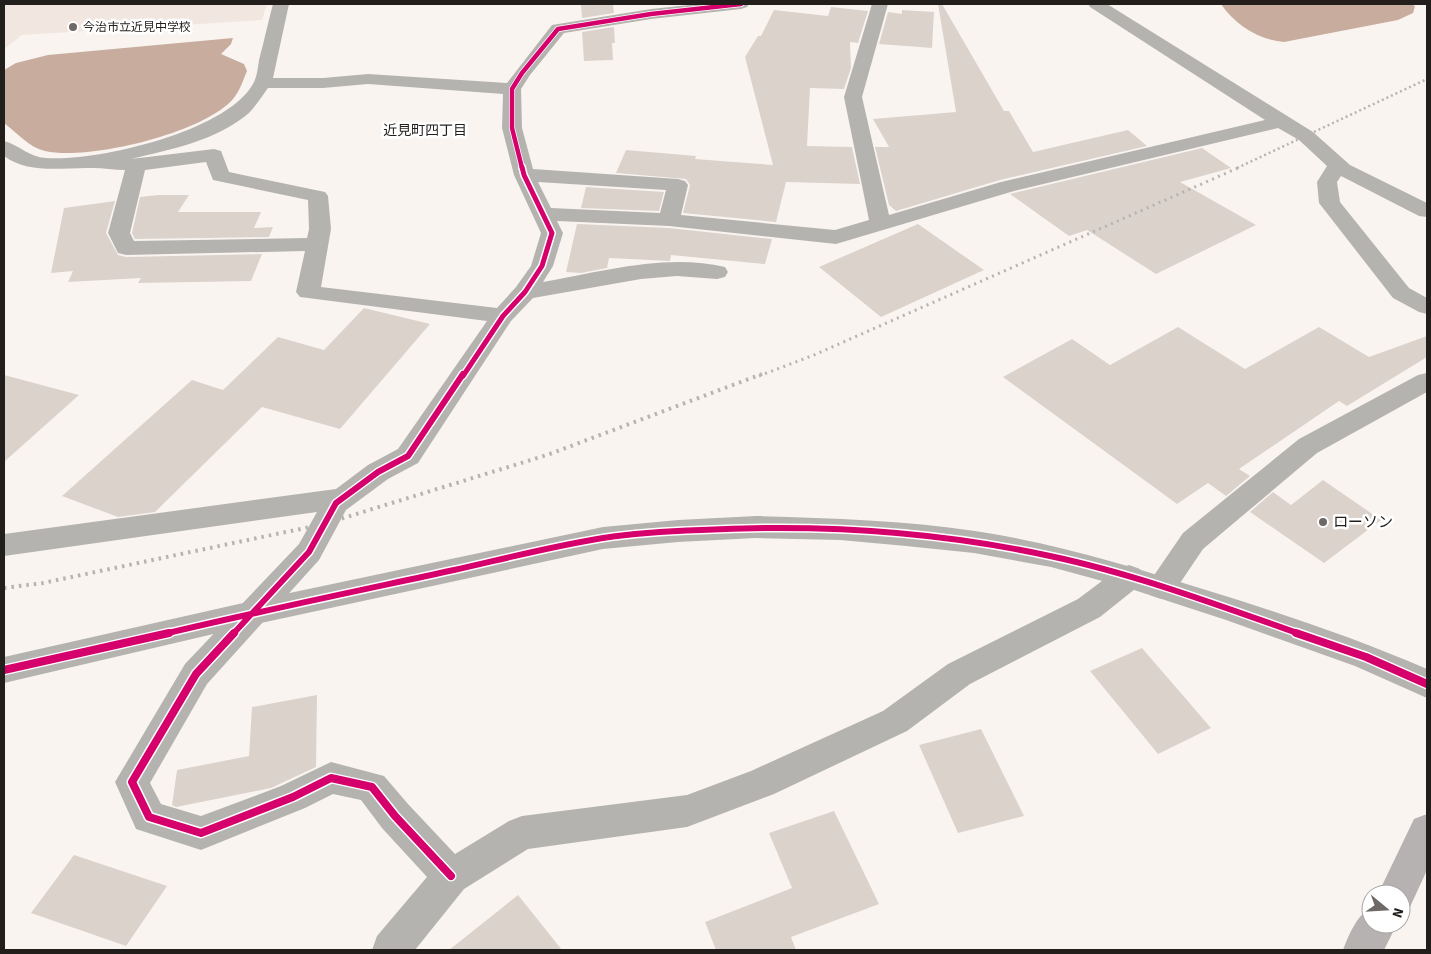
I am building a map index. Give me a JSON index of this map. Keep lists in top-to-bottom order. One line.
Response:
{"districts":["近見町四丁目"],"places":["今治市立近見中学校","ローソン"],"north":"right"}
